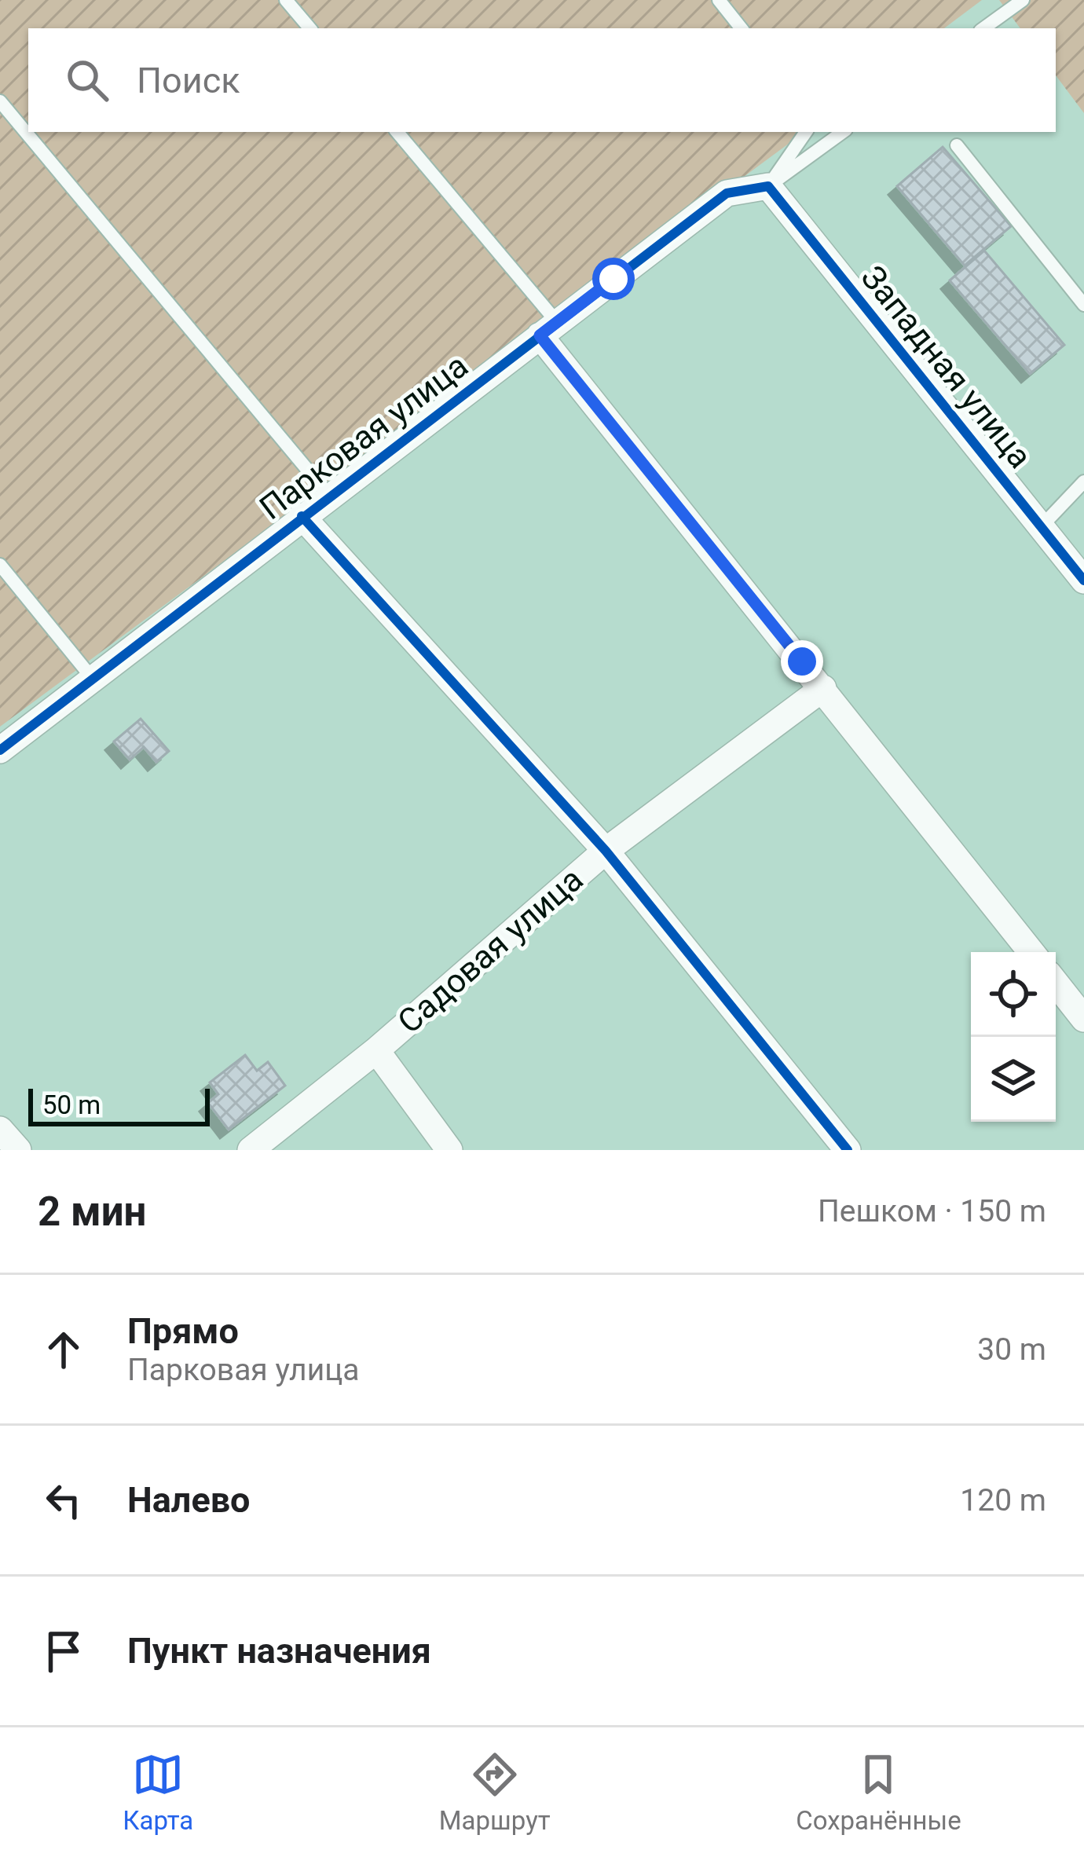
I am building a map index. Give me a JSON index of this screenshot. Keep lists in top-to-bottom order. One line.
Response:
{"streets":{"street":["Западная улица","Парковая улица","Садовая улица"]},"crossings":[["Западная улица","Парковая улица"]],"scale_bar":"50 m","page":{"search":"Поиск","scale":"50 m","heading":["2 мин","Пешком · 150 m"],"list":[["Прямо","Парковая улица","30 m"],["Налево","120 m"],"Пункт назначения"],"nav":["Карта","Маршрут","Сохранённые"]}}
